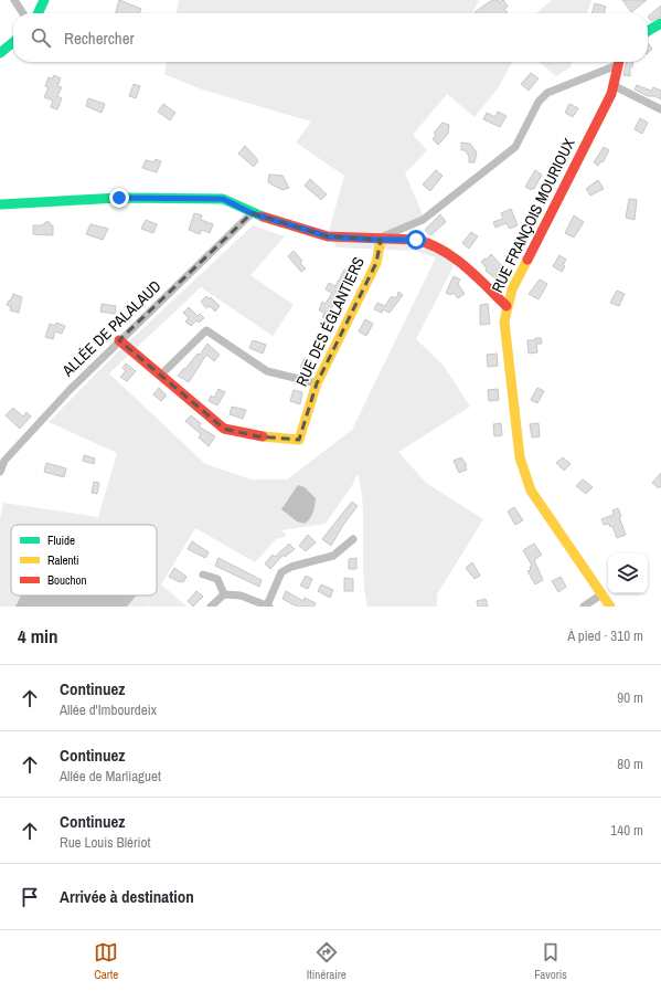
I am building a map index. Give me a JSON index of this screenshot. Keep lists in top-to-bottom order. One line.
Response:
{"streets":{"street":["RUE FRANÇOIS MOURIOUX","RUE DES ÉGLANTIERS","ALLÉE DE PALALAUD"]},"crossings":[["RUE DES ÉGLANTIERS","ALLÉE DE PALALAUD"]],"legend":["Fluide","Ralenti","Bouchon"],"page":{"search":"Rechercher","heading":["4 min","À pied · 310 m"],"list":[["Continuez","Allée d'Imbourdeix","90 m"],["Continuez","Allée de Marliaguet","80 m"],["Continuez","Rue Louis Blériot","140 m"],"Arrivée à destination"],"nav":["Carte","Itinéraire","Favoris"]}}
